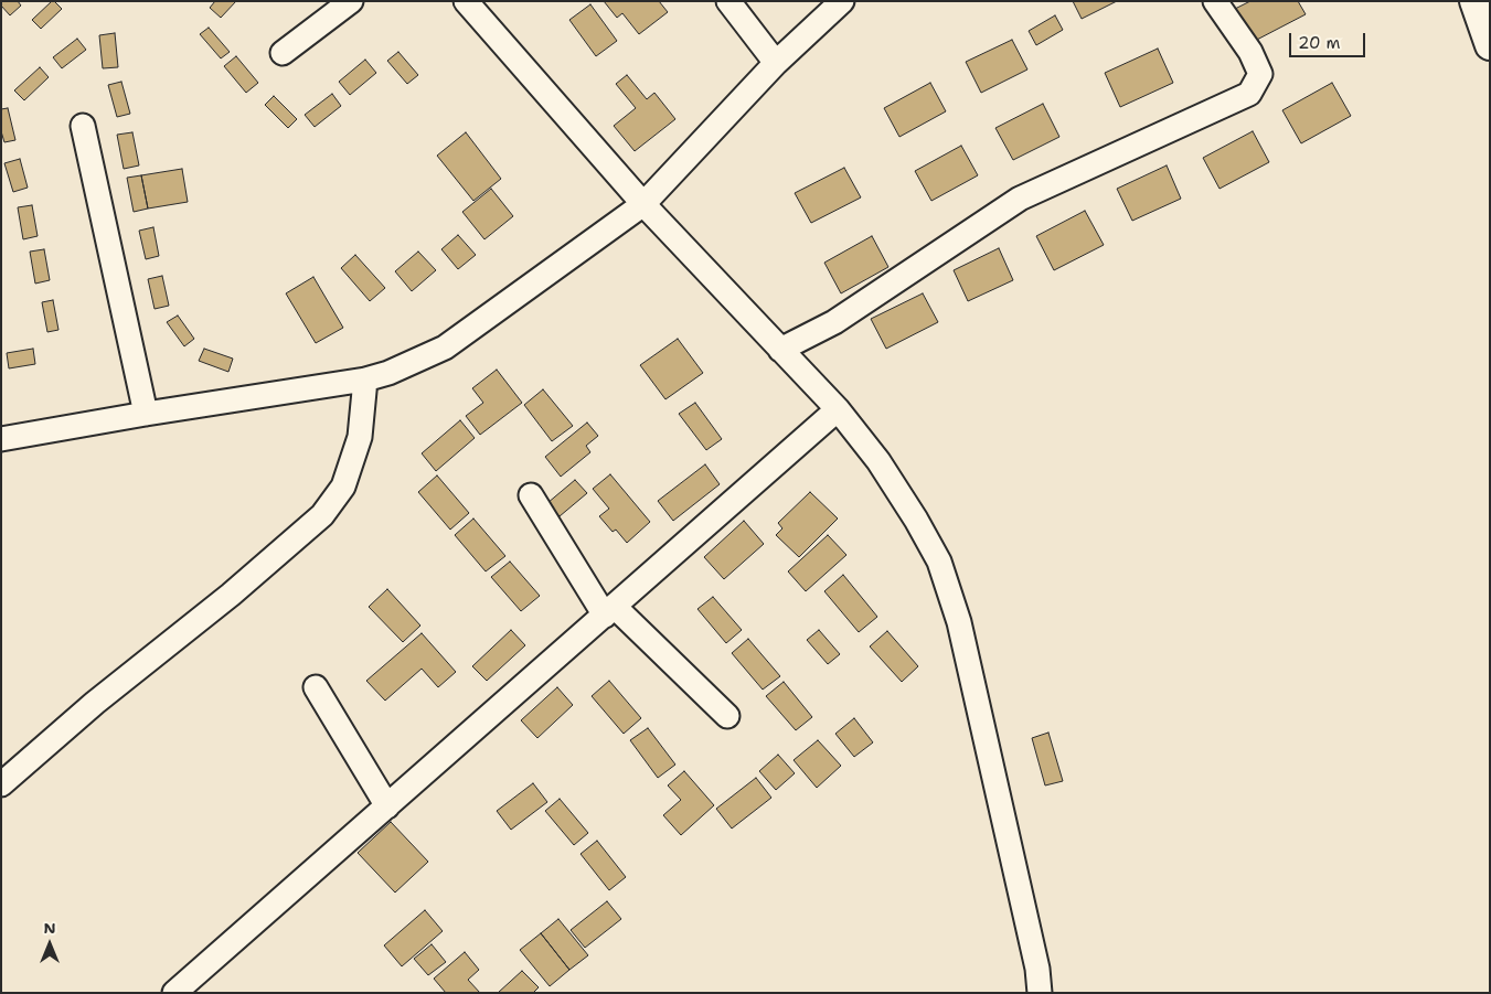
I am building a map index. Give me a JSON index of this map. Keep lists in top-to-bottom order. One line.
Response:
{"scale_bar":"20 m","north":"top"}
